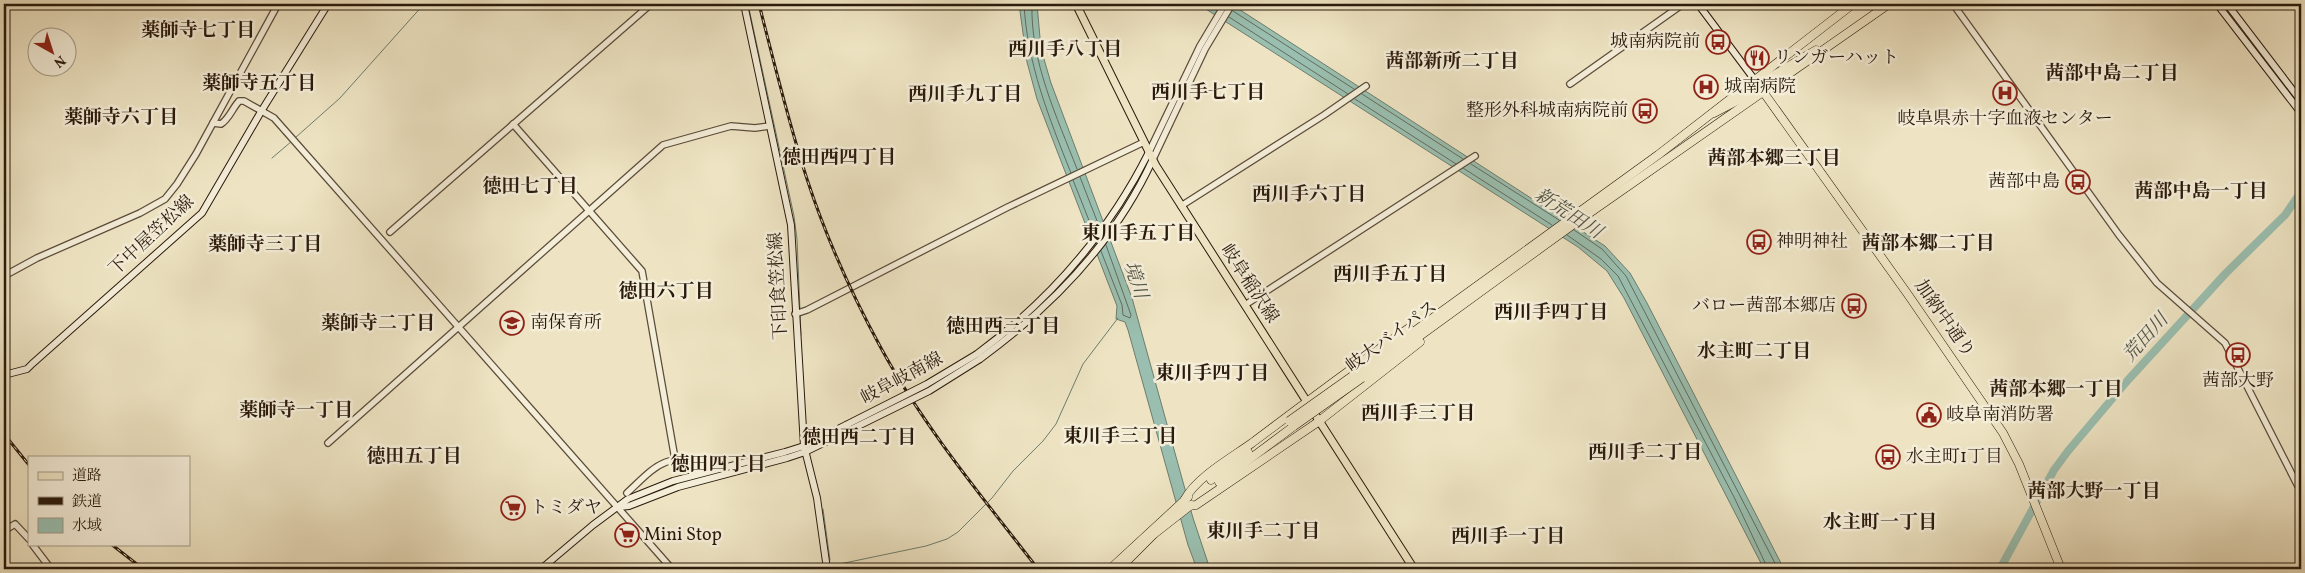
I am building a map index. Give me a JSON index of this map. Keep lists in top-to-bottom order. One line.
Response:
{"streets":{"highway":["加納中通り","岐大バイパス"],"main road":["下中屋笠松線","岐阜稲沢線","下印食笠松線","岐阜岐南線"]},"crossings":[["岐阜稲沢線","岐阜岐南線"],["下印食笠松線","岐阜岐南線"],["加納中通り","岐大バイパス"]],"districts":["薬師寺七丁目","西川手八丁目","茜部新所二丁目","茜部中島二丁目","薬師寺五丁目","西川手七丁目","西川手九丁目","薬師寺六丁目","徳田西四丁目","茜部本郷三丁目","徳田七丁目","茜部中島一丁目","西川手六丁目","東川手五丁目","茜部本郷二丁目","薬師寺三丁目","西川手五丁目","徳田六丁目","西川手四丁目","薬師寺二丁目","徳田西三丁目","水主町二丁目","東川手四丁目","茜部本郷一丁目","薬師寺一丁目","西川手三丁目","東川手三丁目","徳田西二丁目","西川手二丁目","徳田五丁目","徳田四丁目","茜部大野一丁目","水主町一丁目","東川手二丁目","西川手一丁目"],"water":["新荒田川","境川","荒田川"],"places":{"bus stop":["城南病院前","整形外科城南病院前","茜部中島","神明神社","バロー茜部本郷店","茜部大野","水主町1丁目"],"restaurant":["リンガーハット"],"hospital":["城南病院","岐阜県赤十字血液センター"],"school or university":["南保育所"],"public building":["岐阜南消防署"],"supermarket":["トミダヤ","Mini Stop"]},"legend":["道路","鉄道","水域"],"north":"bottom right"}
